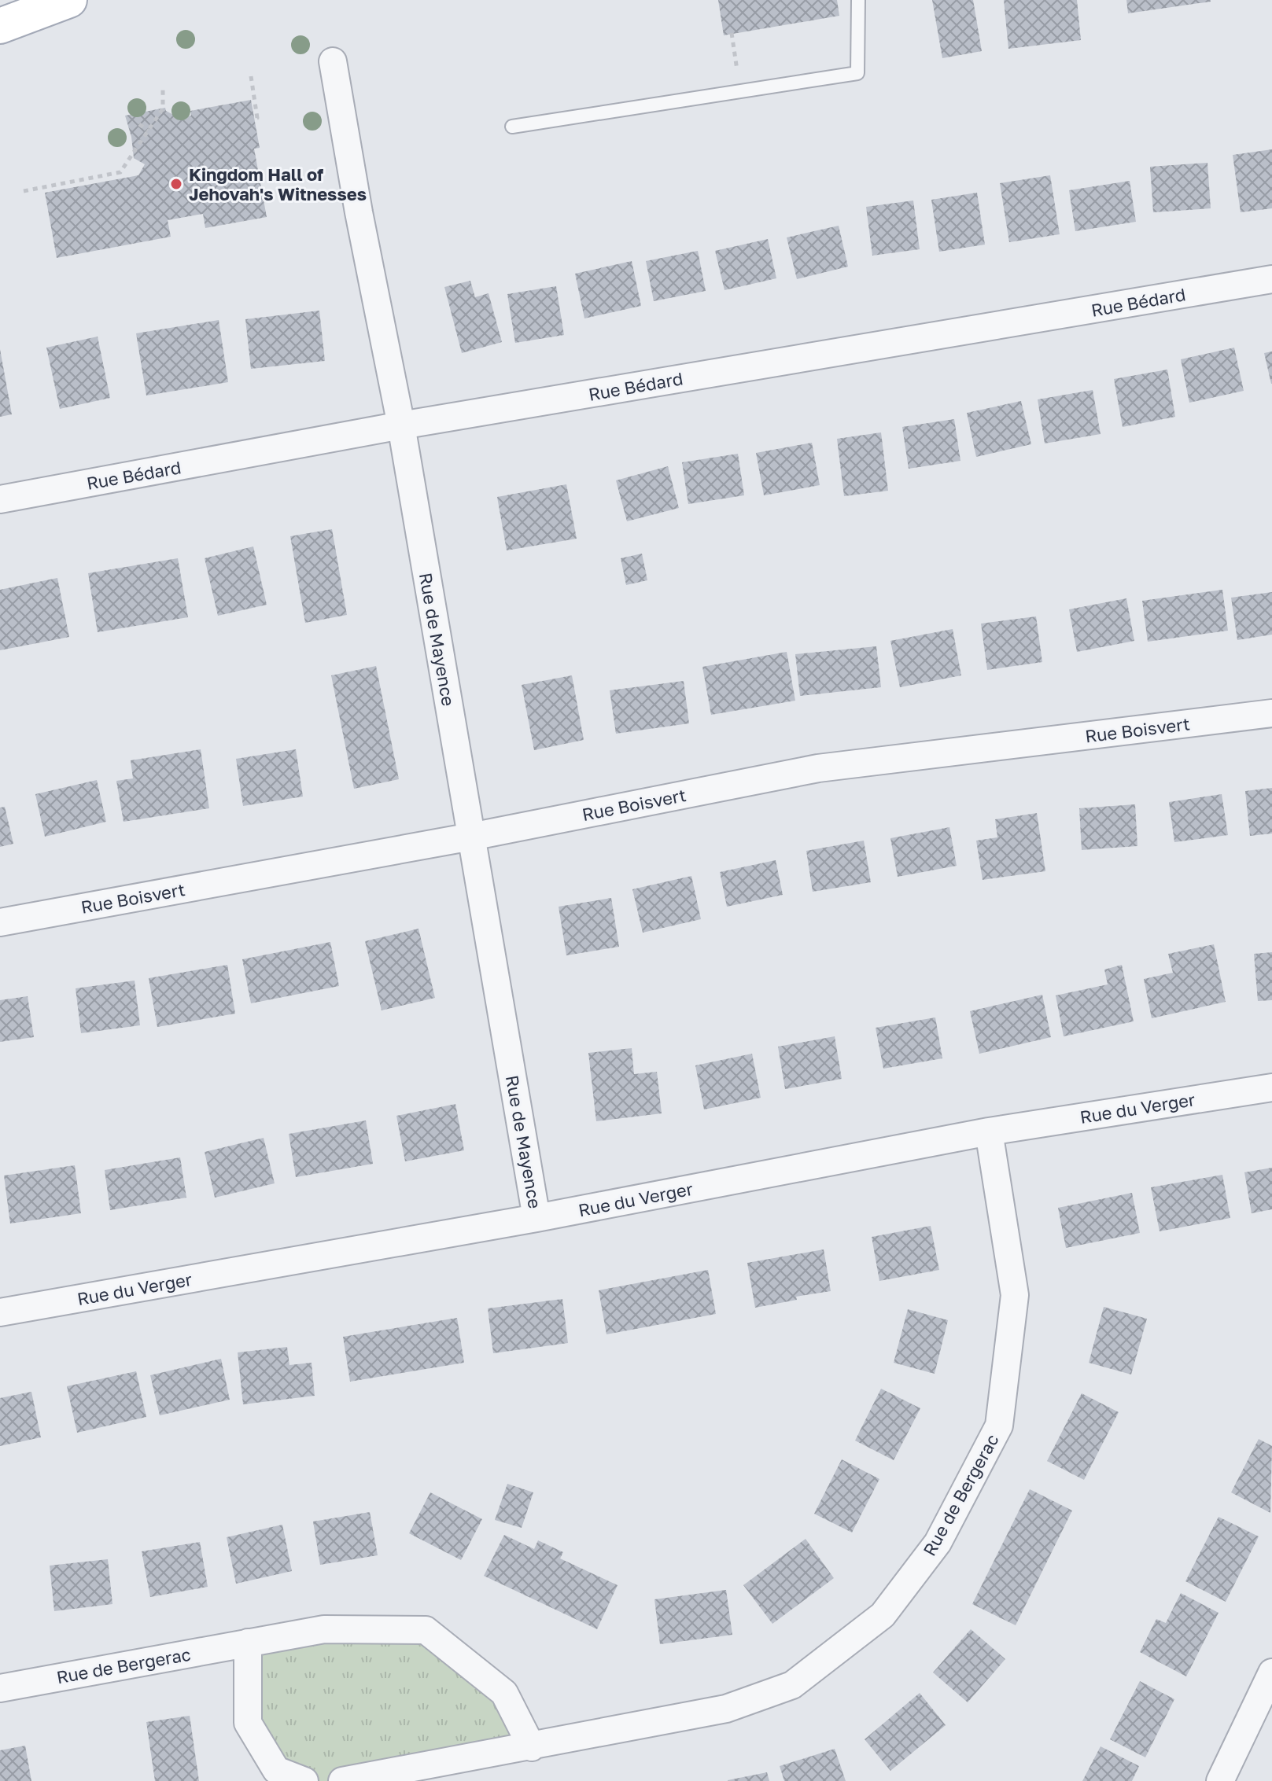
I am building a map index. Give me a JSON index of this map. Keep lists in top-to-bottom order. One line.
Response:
{"streets":{"street":["Rue Bédard","Rue de Mayence","Rue Boisvert","Rue du Verger","Rue de Bergerac"]},"crossings":[["Rue Bédard","Rue de Mayence"],["Rue de Mayence","Rue Boisvert"],["Rue de Mayence","Rue du Verger"],["Rue du Verger","Rue de Bergerac"]],"places":["Kingdom Hall of Jehovah's Witnesses"]}
